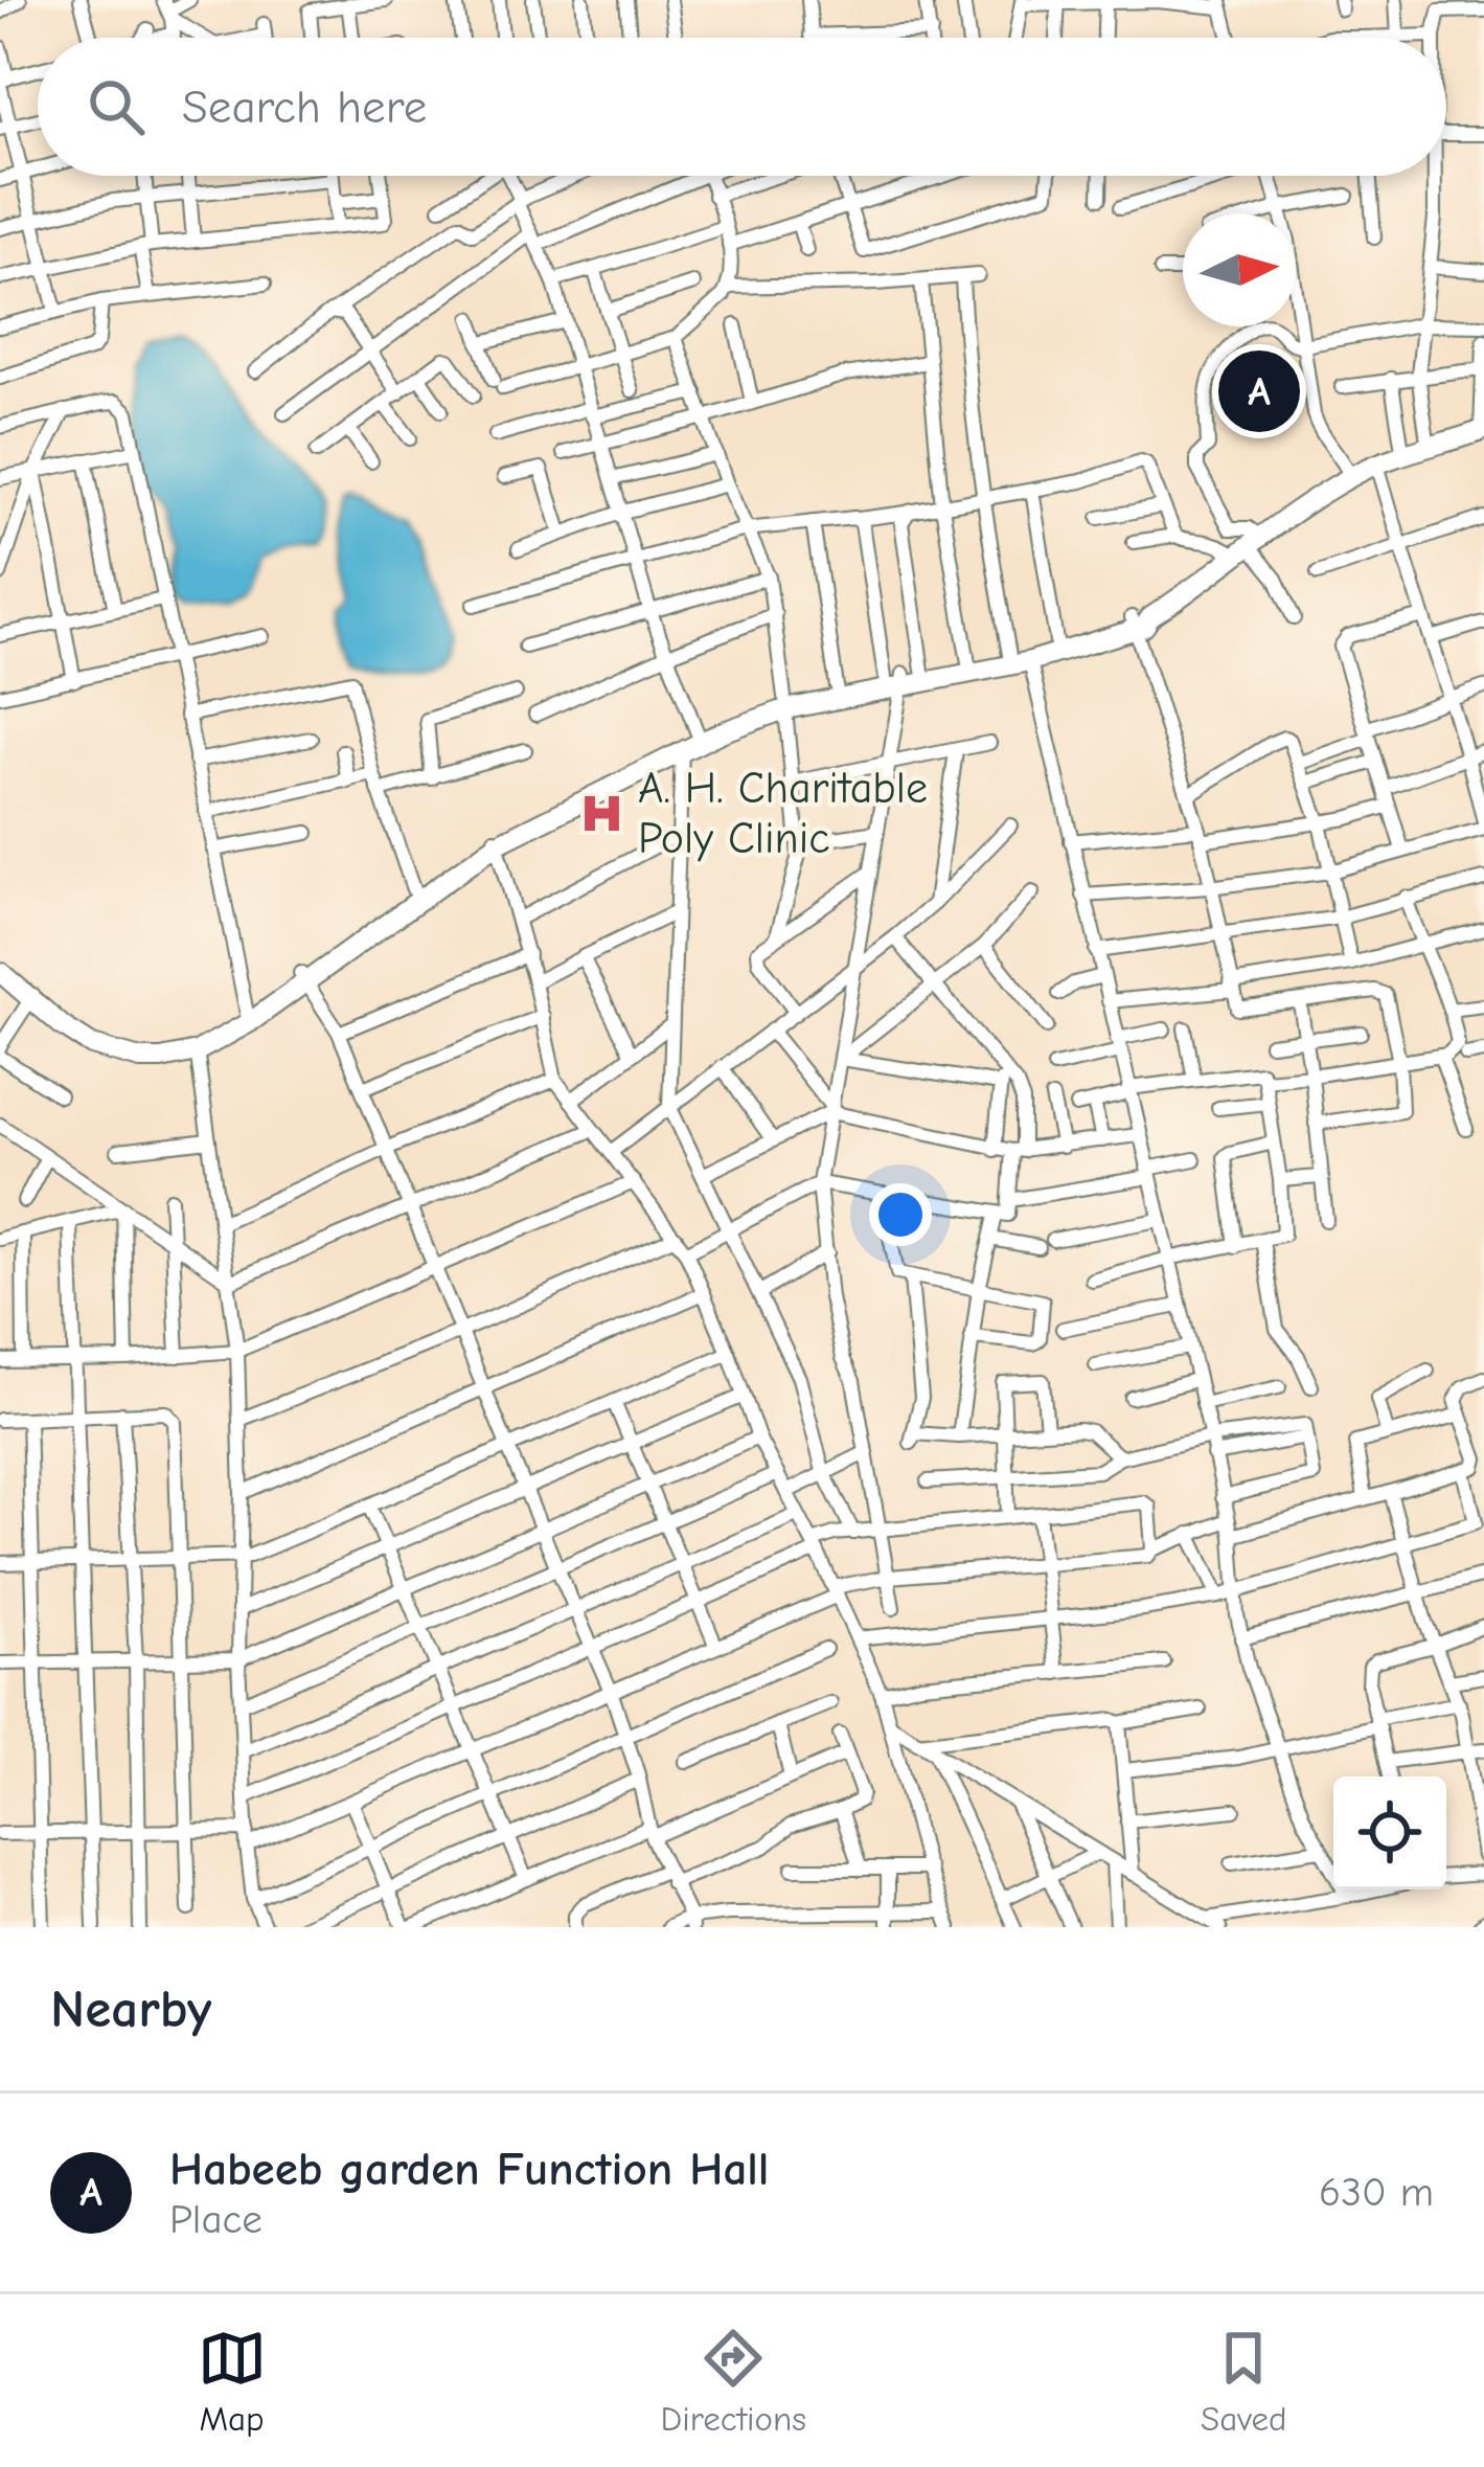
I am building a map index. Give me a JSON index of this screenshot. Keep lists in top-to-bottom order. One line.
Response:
{"places":{"hospital":["A. H. Charitable Poly Clinic"]},"north":"right","page":{"search":"Search here","pins":"A","heading":"Nearby","list":[{"mark":"A","name":"Habeeb garden Function Hall","note":"Place","value":"630 m"}],"nav":["Map","Directions","Saved"]}}
